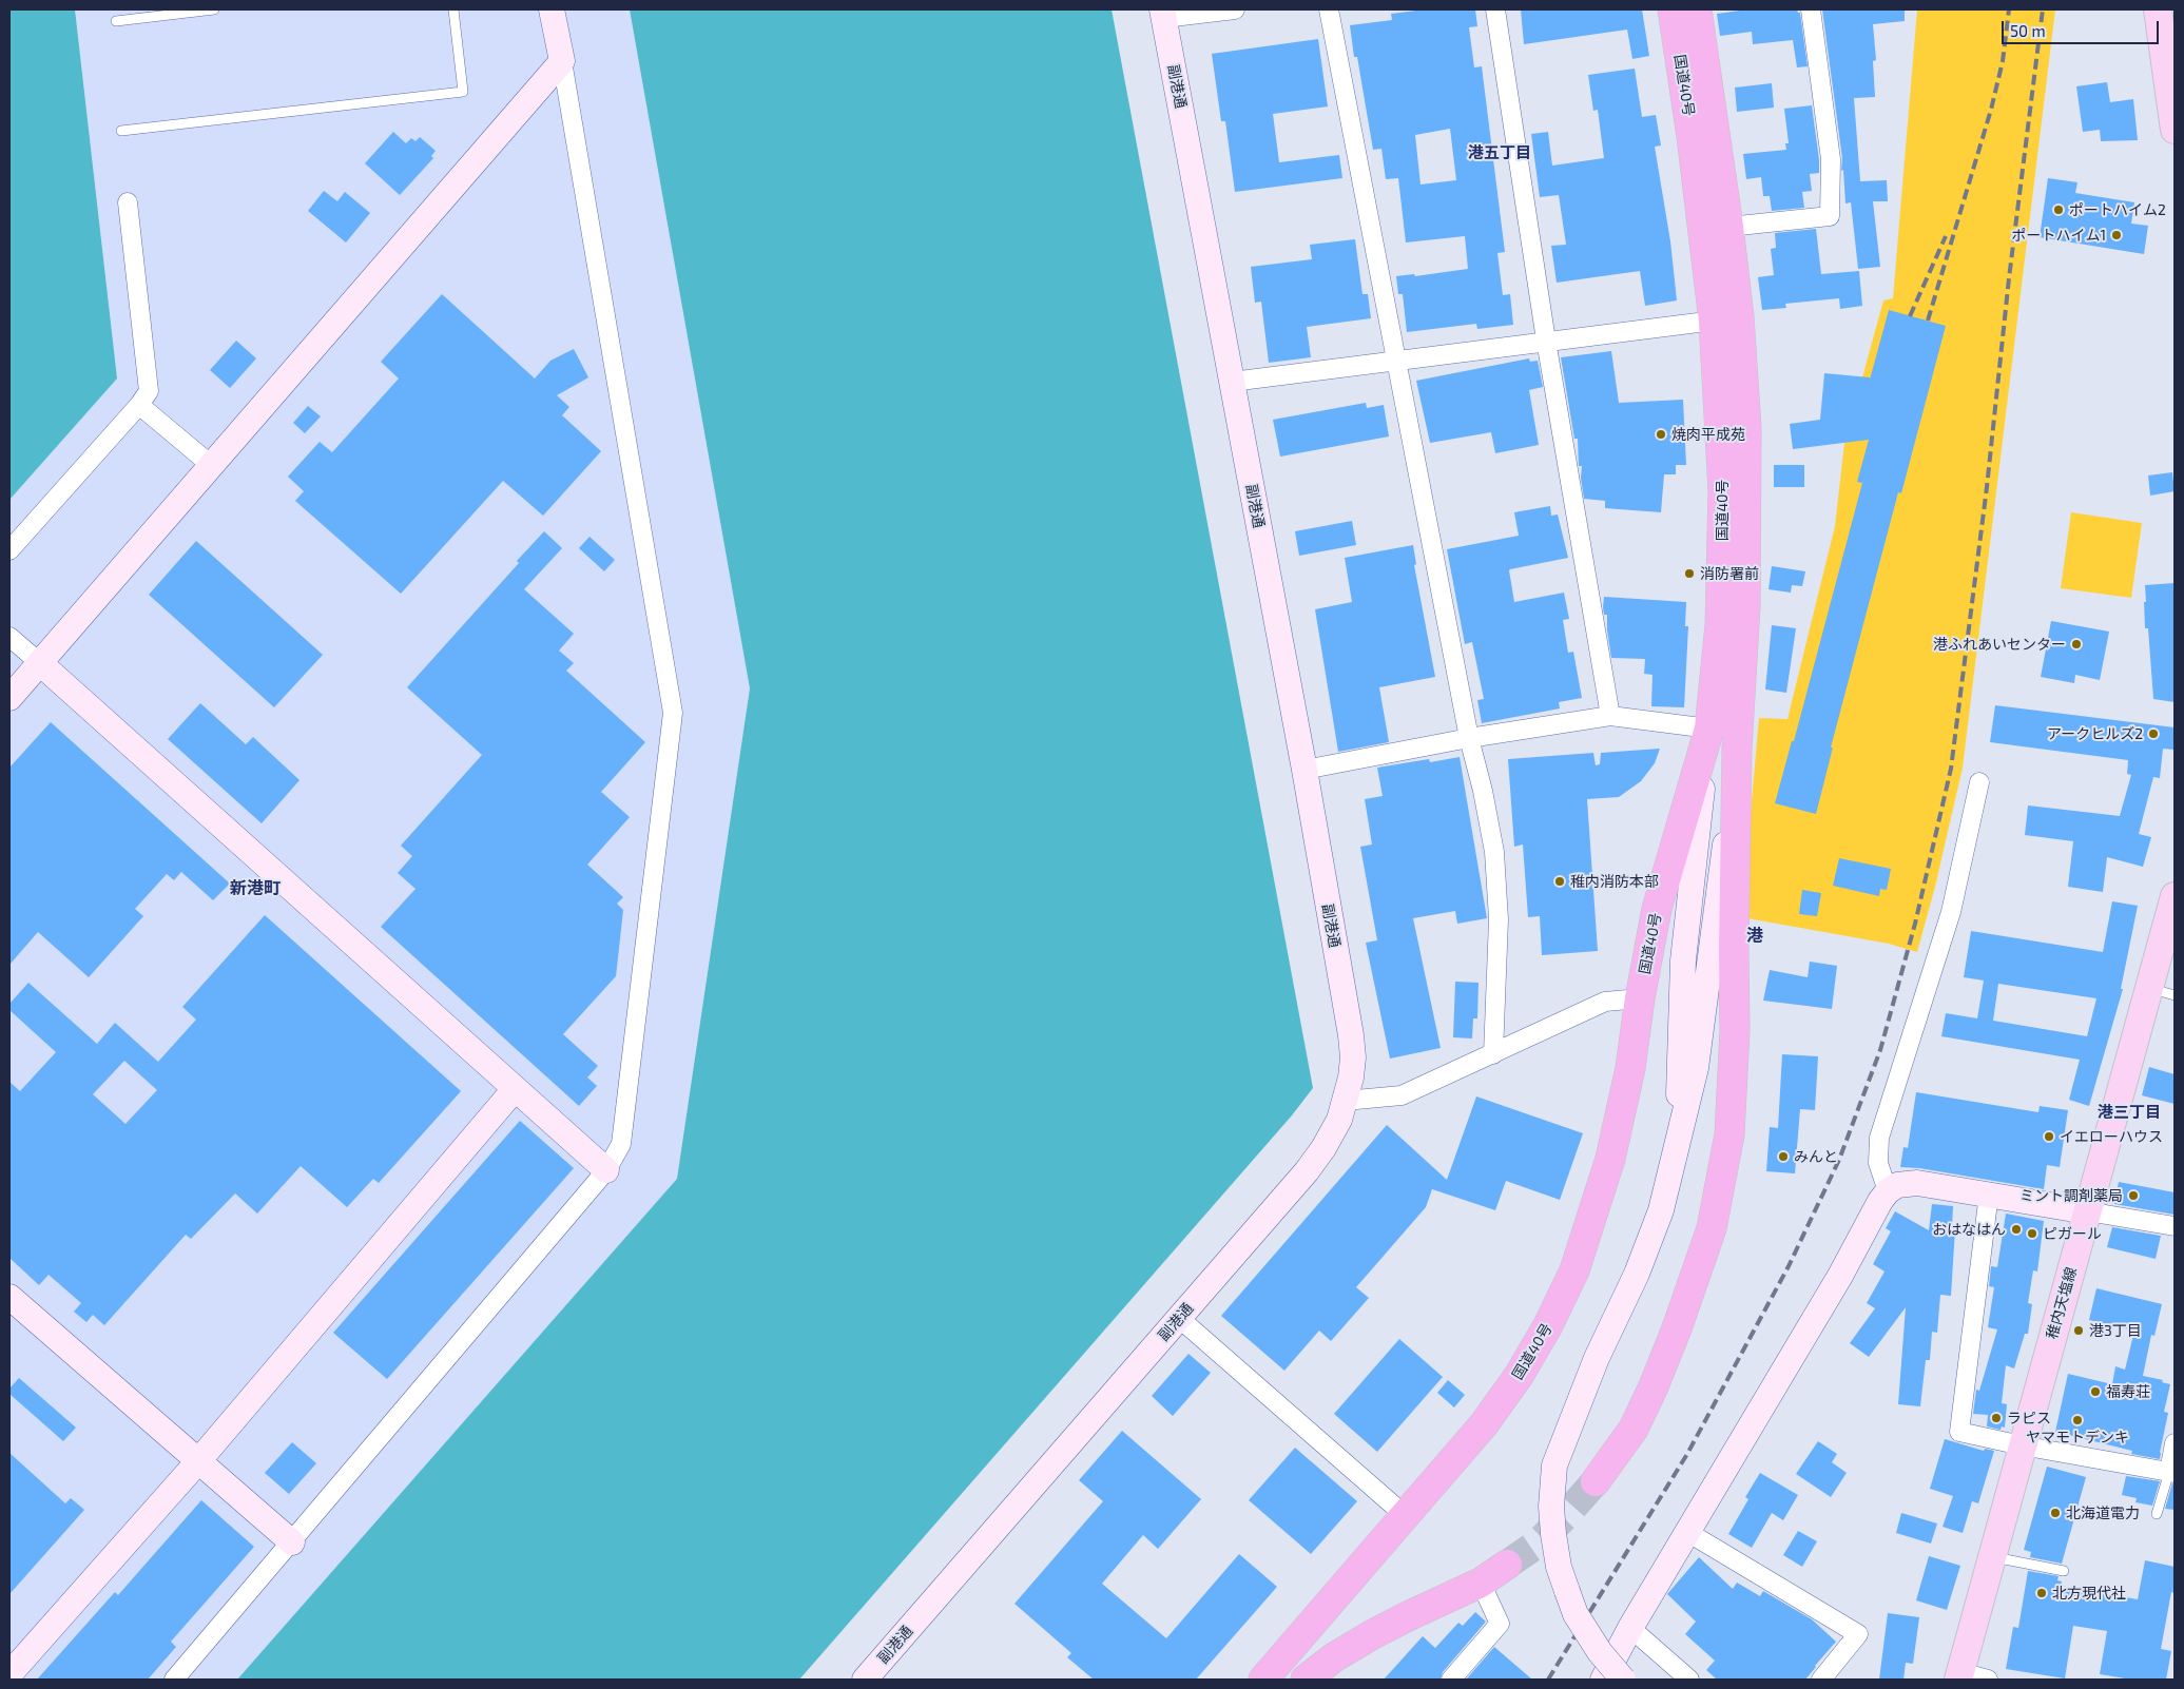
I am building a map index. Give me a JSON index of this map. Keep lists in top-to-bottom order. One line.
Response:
{"streets":{"highway":["国道40号"],"main road":["稚内天塩線"],"street":["副港通"]},"districts":["港五丁目","新港町","港","港三丁目"],"places":["ポートハイム2","ポートハイム1","焼肉平成苑","消防署前","港ふれあいセンター","アークヒルズ2","稚内消防本部","イエローハウス","みんと","ミント調剤薬局","おはなはん","ピガール","港3丁目","福寿荘","ラピス","ヤマモトデンキ","北海道電力","北方現代社"],"scale_bar":"50 m"}
